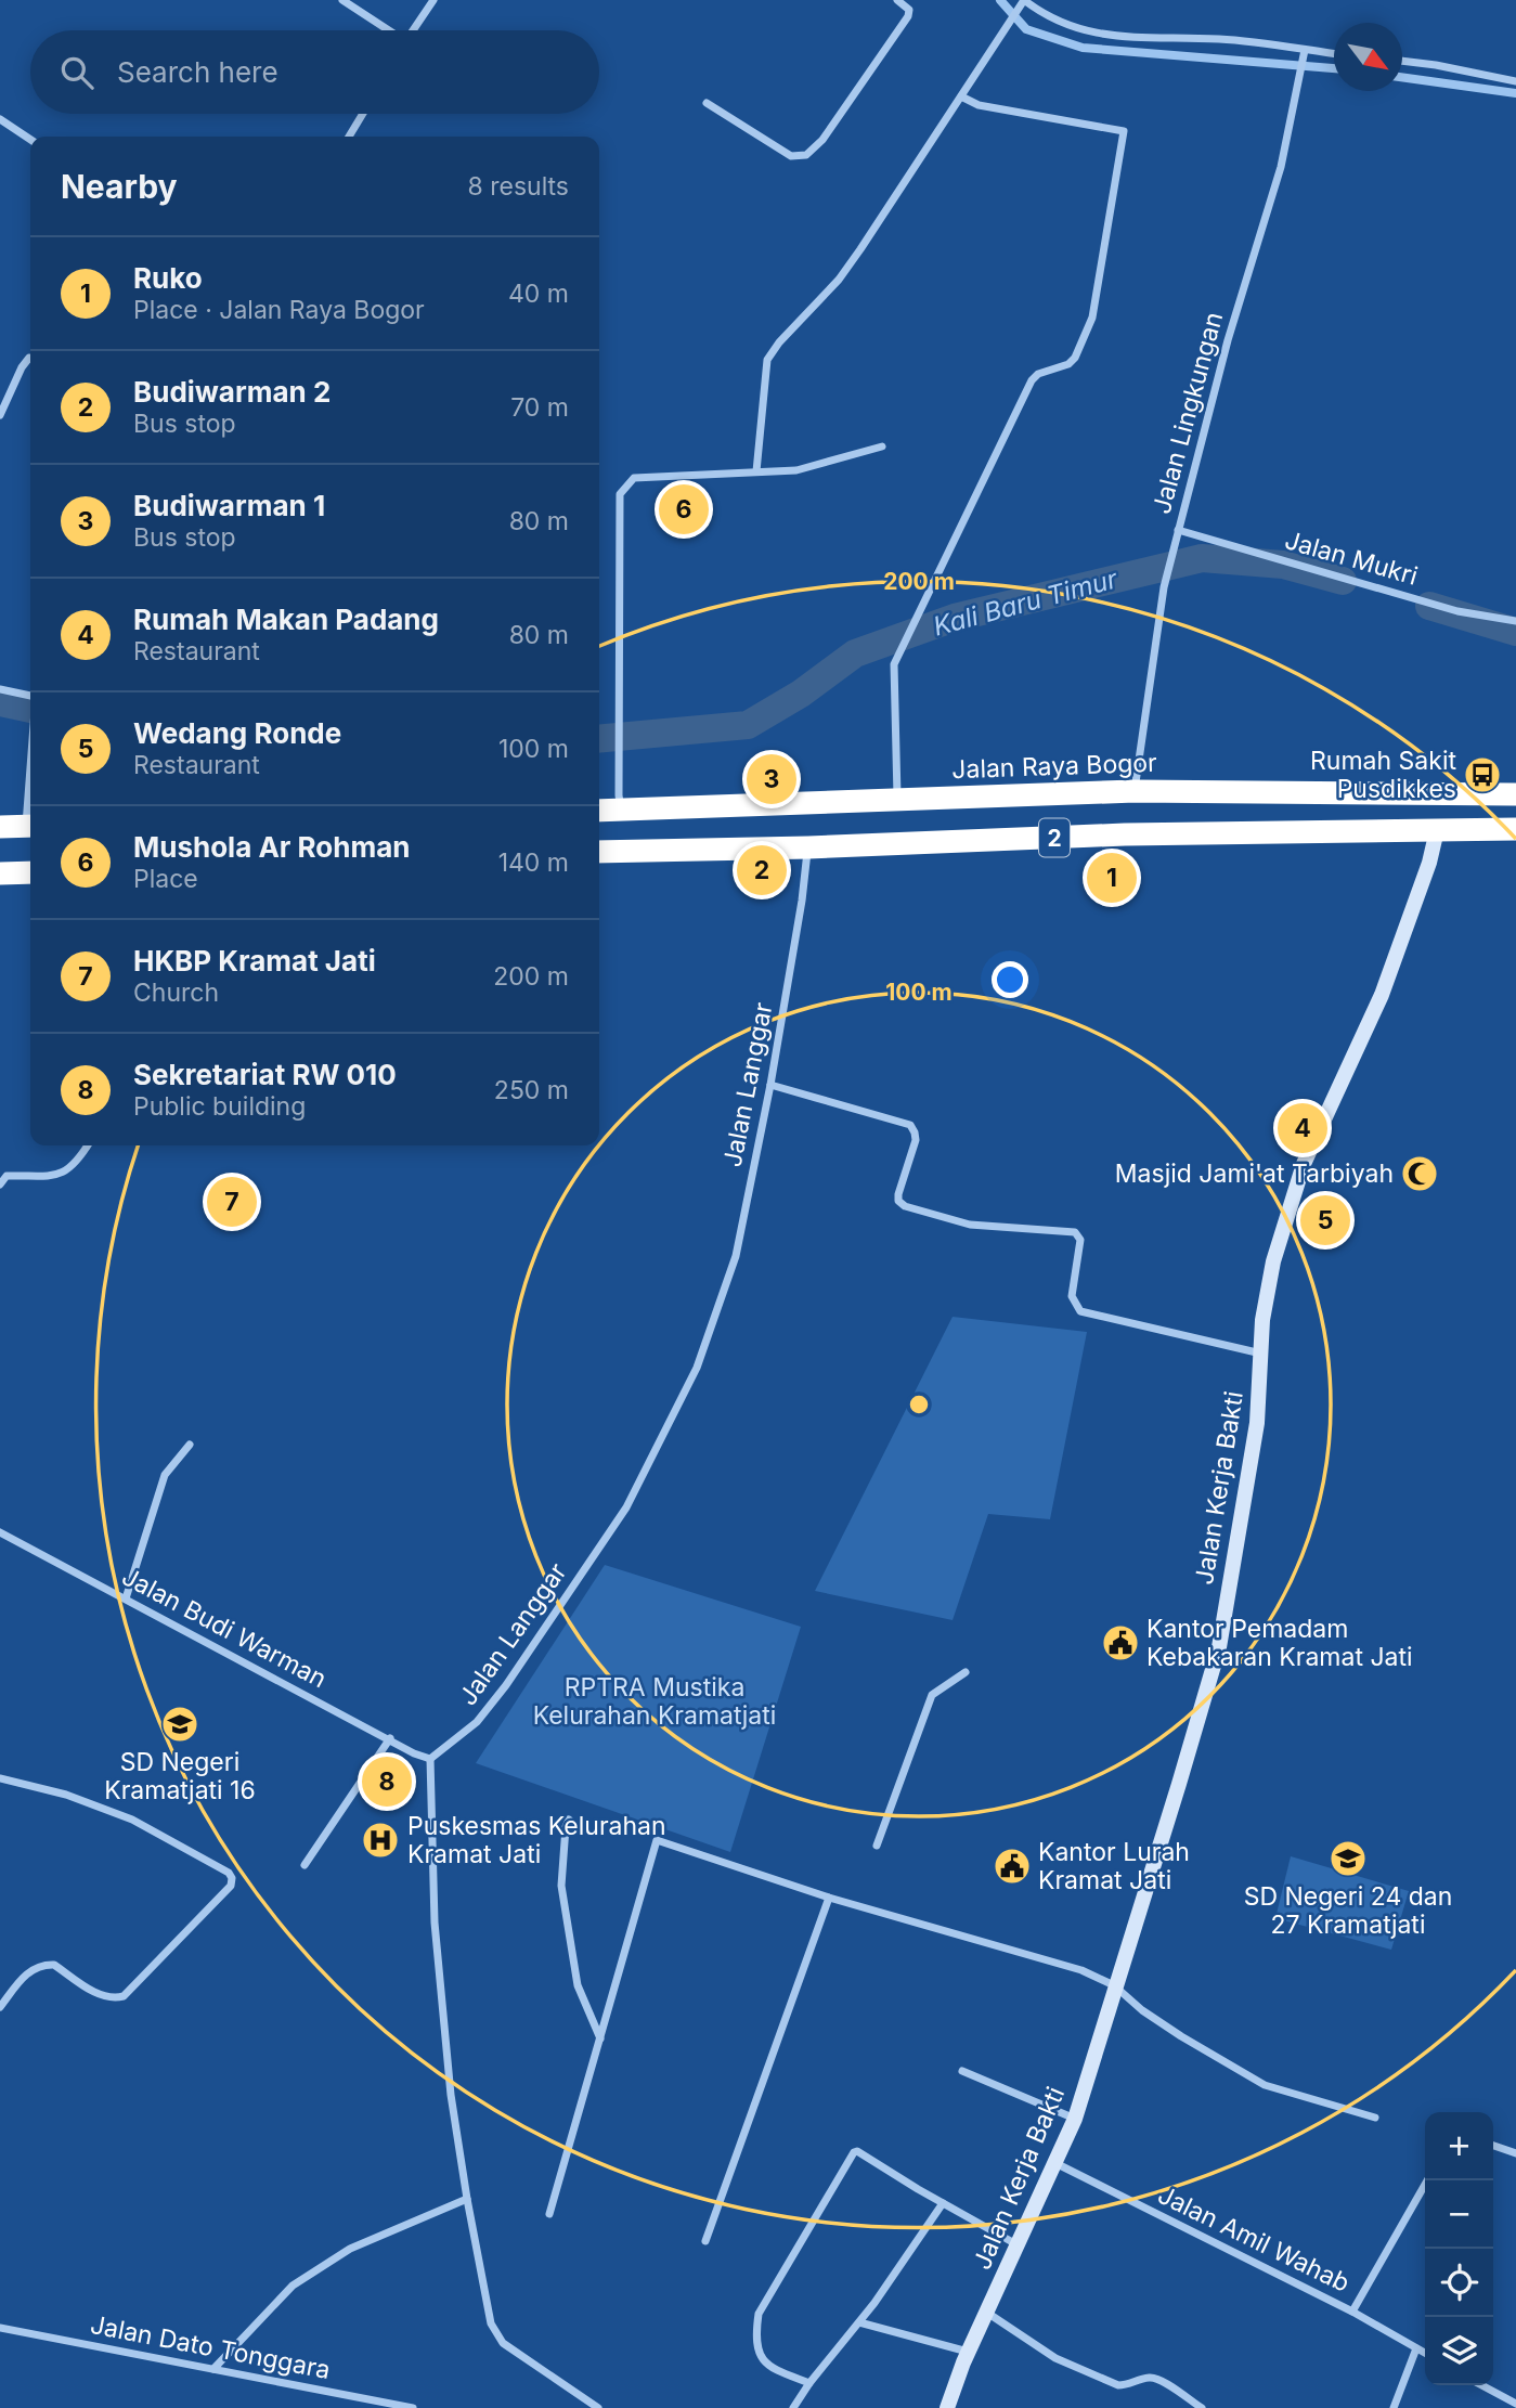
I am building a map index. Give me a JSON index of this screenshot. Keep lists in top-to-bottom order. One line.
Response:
{"streets":{"highway":["Jalan Raya Bogor","2"],"street":["Jalan Lingkungan","Jalan Mukri","Jalan Langgar","Jalan Kerja Bakti","Jalan Budi Warman","Jalan Amil Wahab","Jalan Dato Tonggara"]},"crossings":[["Jalan Lingkungan","Jalan Mukri"],["Jalan Lingkungan","Jalan Raya Bogor"],["2","Jalan Langgar"],["2","Jalan Kerja Bakti"],["Jalan Langgar","Jalan Budi Warman"],["Jalan Kerja Bakti","Jalan Amil Wahab"]],"water":["Kali Baru Timur"],"parks":["RPTRA Mustika Kelurahan Kramatjati"],"places":{"bus stop":["Rumah Sakit Pusdikkes"],"mosque":["Masjid Jami'at Tarbiyah"],"public building":["Kantor Pemadam Kebakaran Kramat Jati","Kantor Lurah Kramat Jati"],"school or university":["SD Negeri Kramatjati 16","SD Negeri 24 dan 27 Kramatjati"],"hospital":["Puskesmas Kelurahan Kramat Jati"]},"north":"bottom right","page":{"search":"Search here","heading":["Nearby","8 results"],"list":[{"mark":"1","name":"Ruko","note":"Place · Jalan Raya Bogor","value":"40 m"},{"mark":"2","name":"Budiwarman 2","note":"Bus stop","value":"70 m"},{"mark":"3","name":"Budiwarman 1","note":"Bus stop","value":"80 m"},{"mark":"4","name":"Rumah Makan Padang","note":"Restaurant","value":"80 m"},{"mark":"5","name":"Wedang Ronde","note":"Restaurant","value":"100 m"},{"mark":"6","name":"Mushola Ar Rohman","note":"Place","value":"140 m"},{"mark":"7","name":"HKBP Kramat Jati","note":"Church","value":"200 m"},{"mark":"8","name":"Sekretariat RW 010","note":"Public building","value":"250 m"}],"pins":["6","3","2","1","4","7","5","8"],"map_buttons":["+","−"]},"rings":["200 m","100 m"]}
